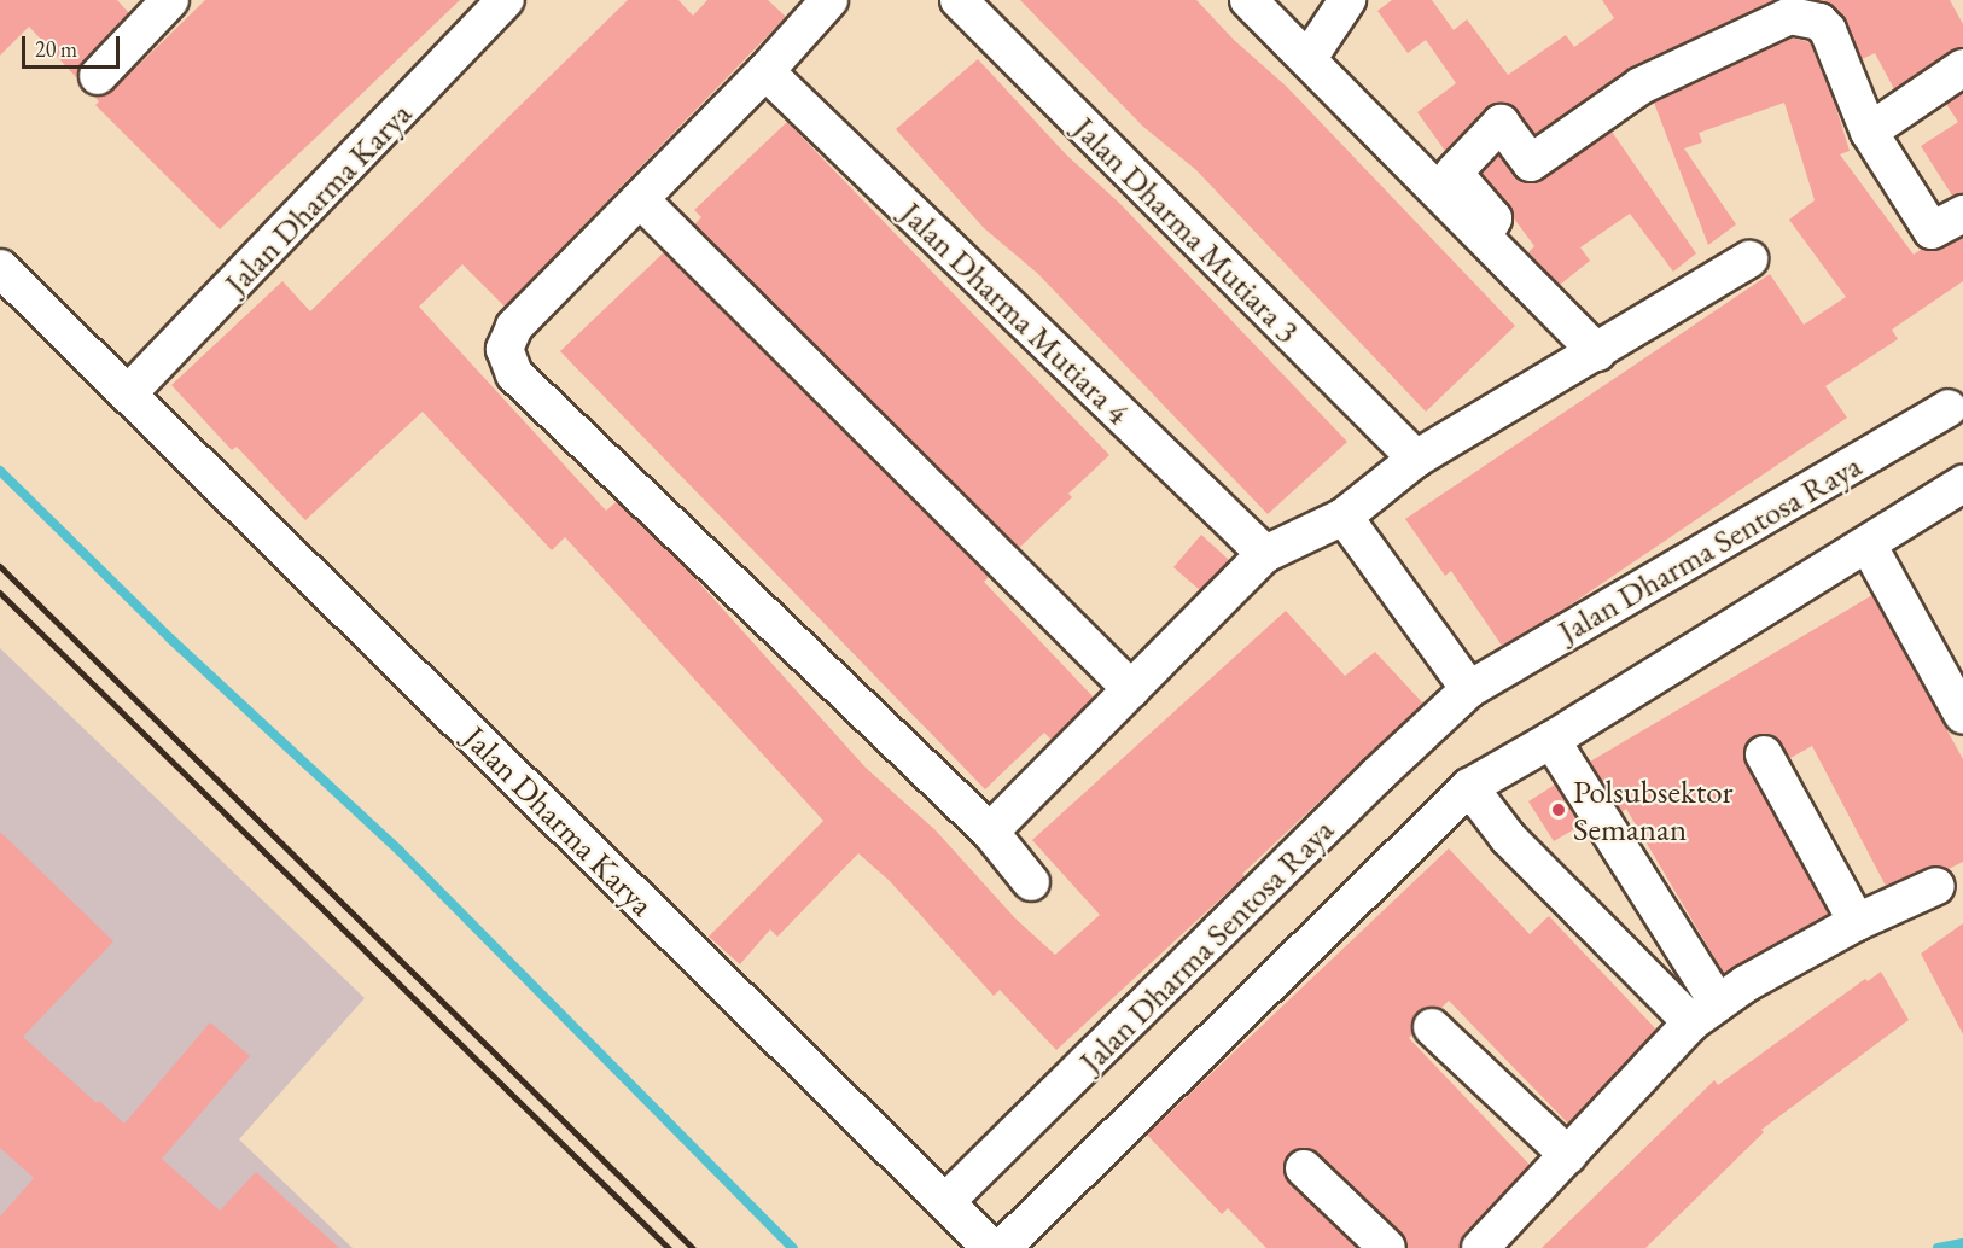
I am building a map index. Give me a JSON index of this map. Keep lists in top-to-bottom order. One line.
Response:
{"streets":{"street":["Jalan Dharma Karya","Jalan Dharma Mutiara 3","Jalan Dharma Mutiara 4","Jalan Dharma Sentosa Raya"]},"crossings":[["Jalan Dharma Karya","Jalan Dharma Sentosa Raya"]],"places":["Polsubsektor Semanan"],"scale_bar":"20 m"}
